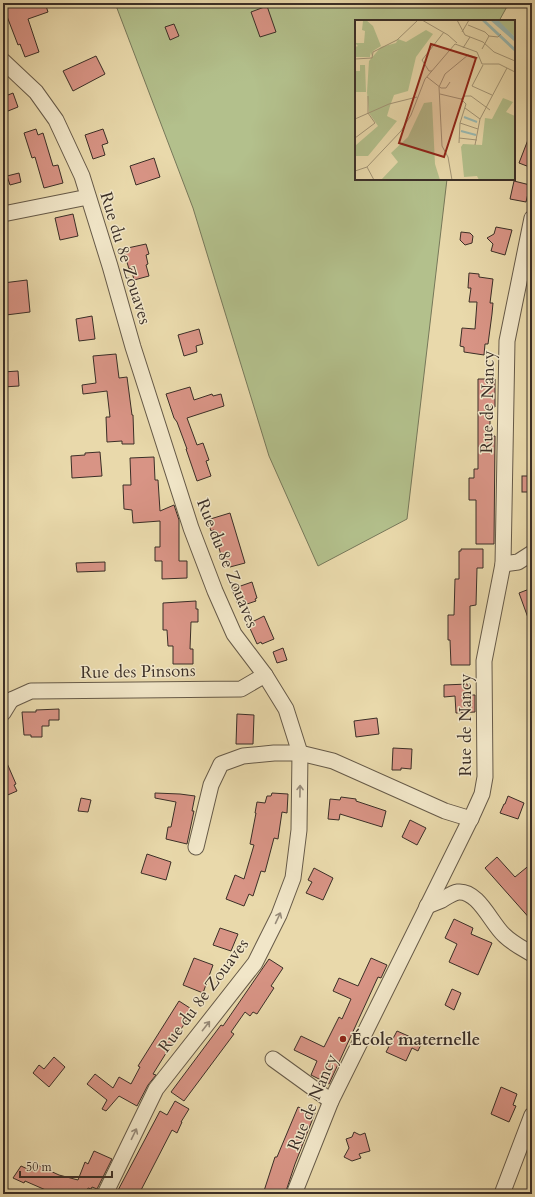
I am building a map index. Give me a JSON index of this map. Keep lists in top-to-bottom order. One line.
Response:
{"streets":{"street":["Rue du 8e Zouaves","Rue de Nancy","Rue des Pinsons"]},"crossings":[["Rue du 8e Zouaves","Rue des Pinsons"]],"one_way":["Rue du 8e Zouaves"],"places":["École maternelle"],"scale_bar":"50 m"}
